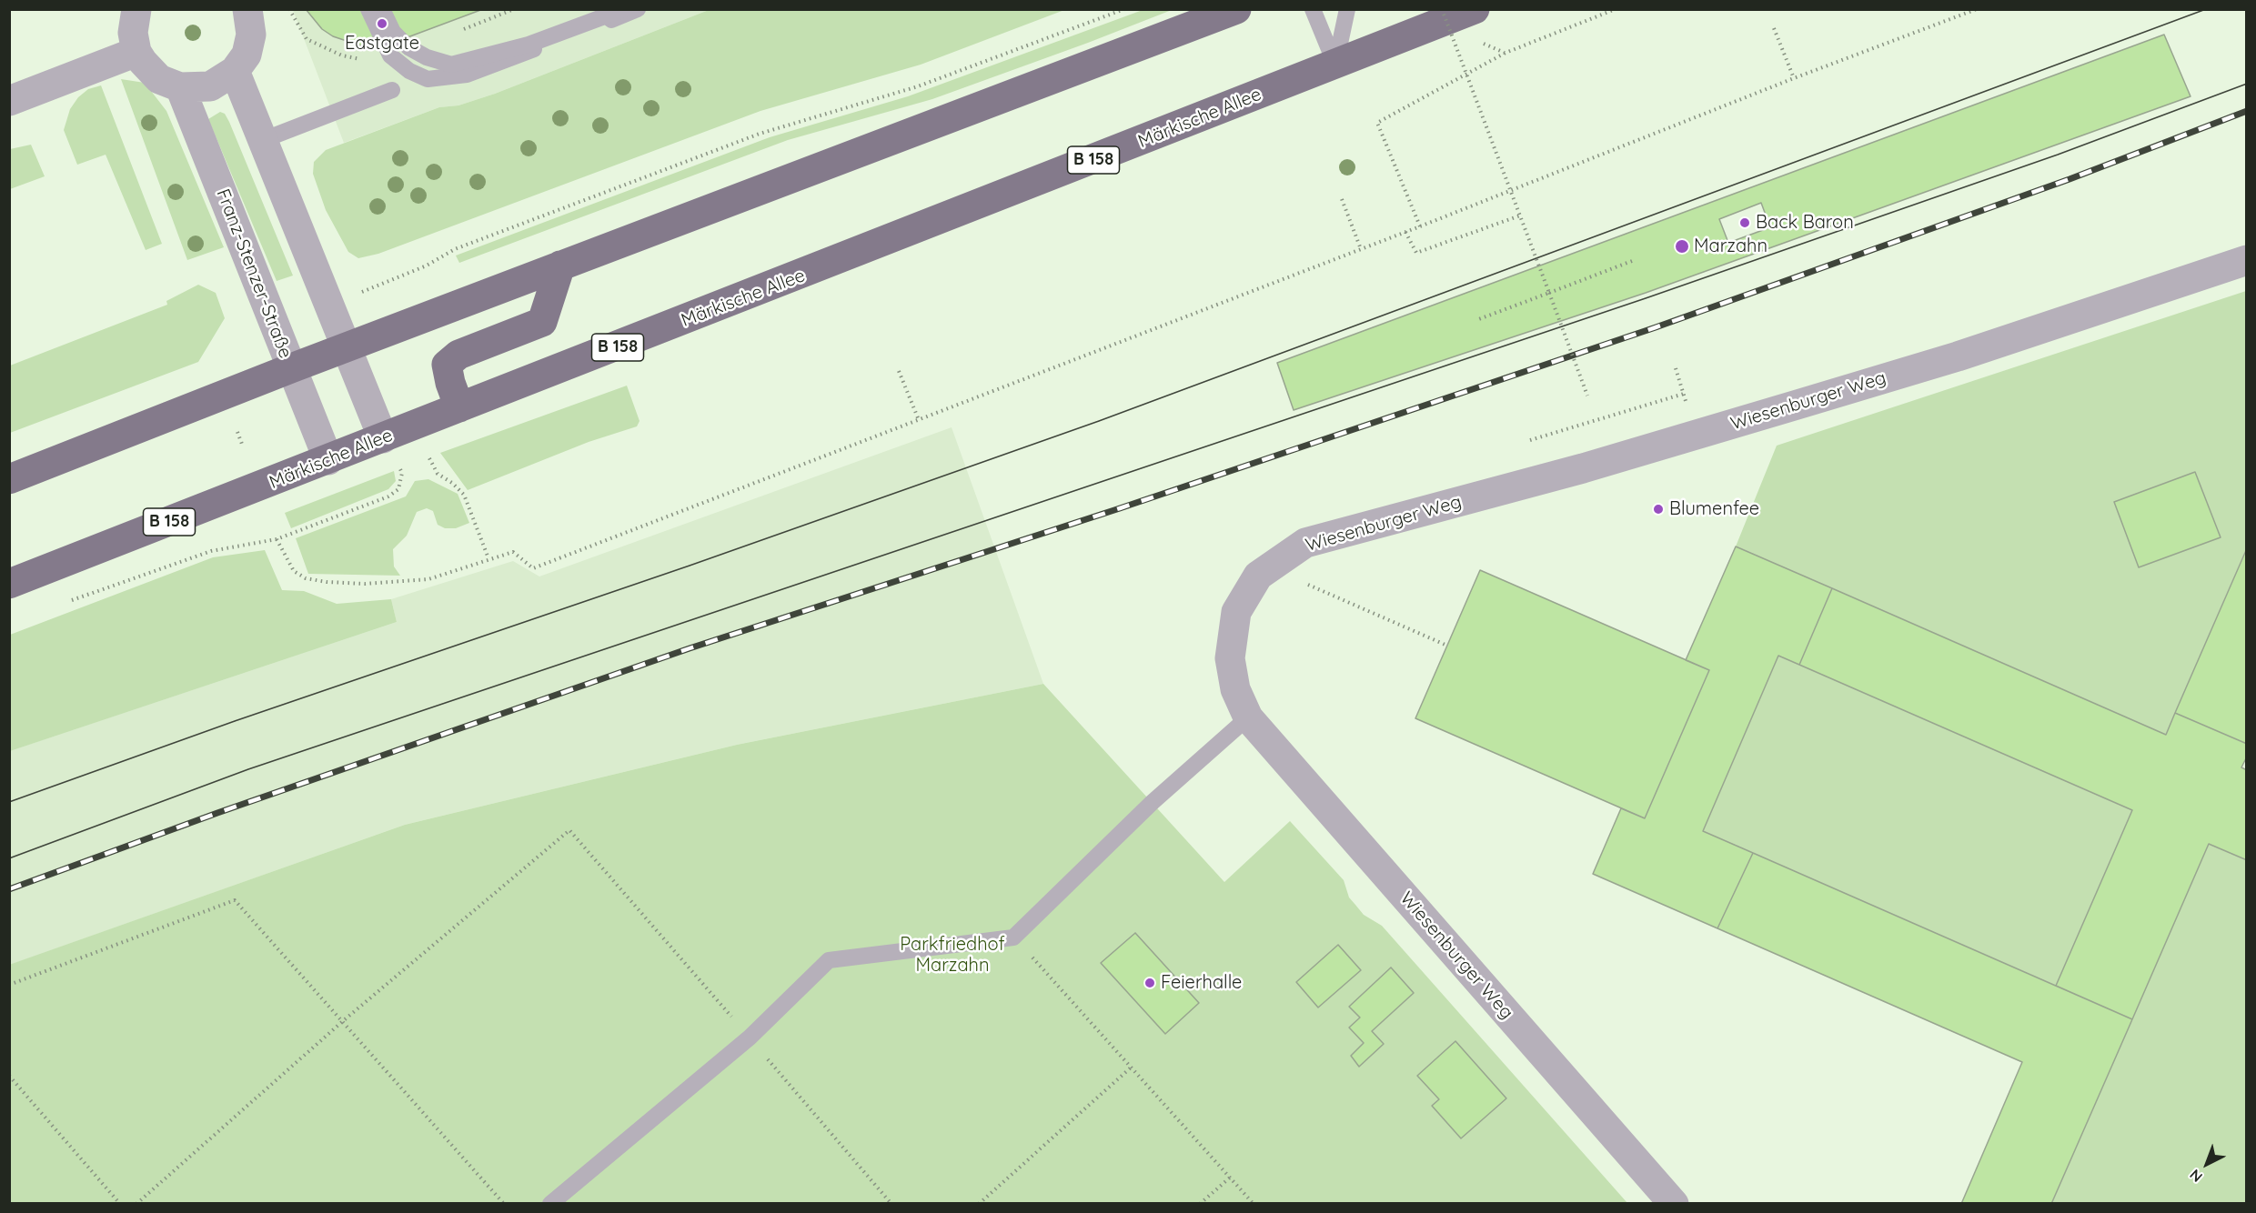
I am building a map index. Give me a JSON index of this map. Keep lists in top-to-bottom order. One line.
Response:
{"streets":{"main road":["Märkische Allee","B 158"],"street":["Franz-Stenzer-Straße","Wiesenburger Weg"]},"crossings":[["Märkische Allee","Franz-Stenzer-Straße"]],"parks":["Parkfriedhof Marzahn"],"places":["Eastgate","Back Baron","Marzahn","Blumenfee","Feierhalle"],"north":"bottom left"}
